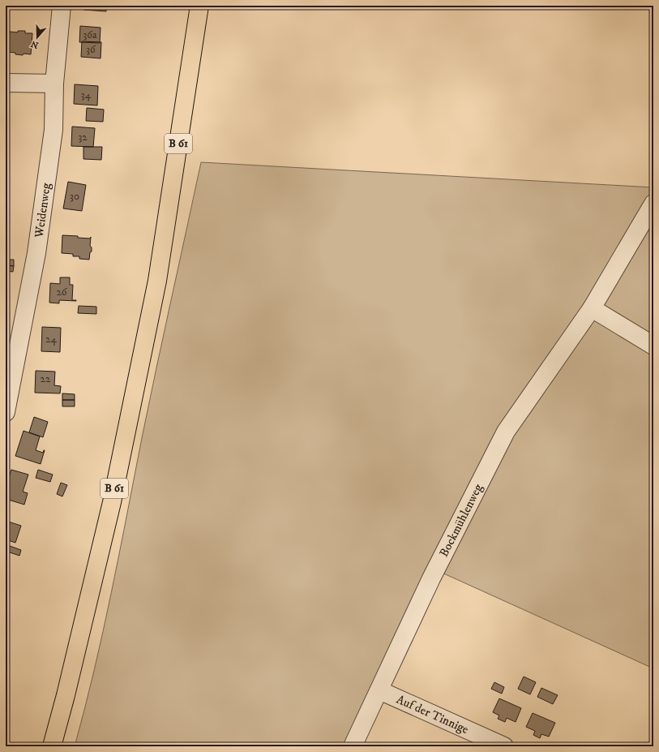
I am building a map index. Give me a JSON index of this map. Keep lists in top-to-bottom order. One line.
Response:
{"streets":{"main road":["B 61"],"street":["Weidenweg","Bockmühlenweg","Auf der Tinnige"]},"crossings":[["Bockmühlenweg","Auf der Tinnige"]],"house_numbers":["36a","36","34","32","30","26","24","22"],"north":"bottom"}
